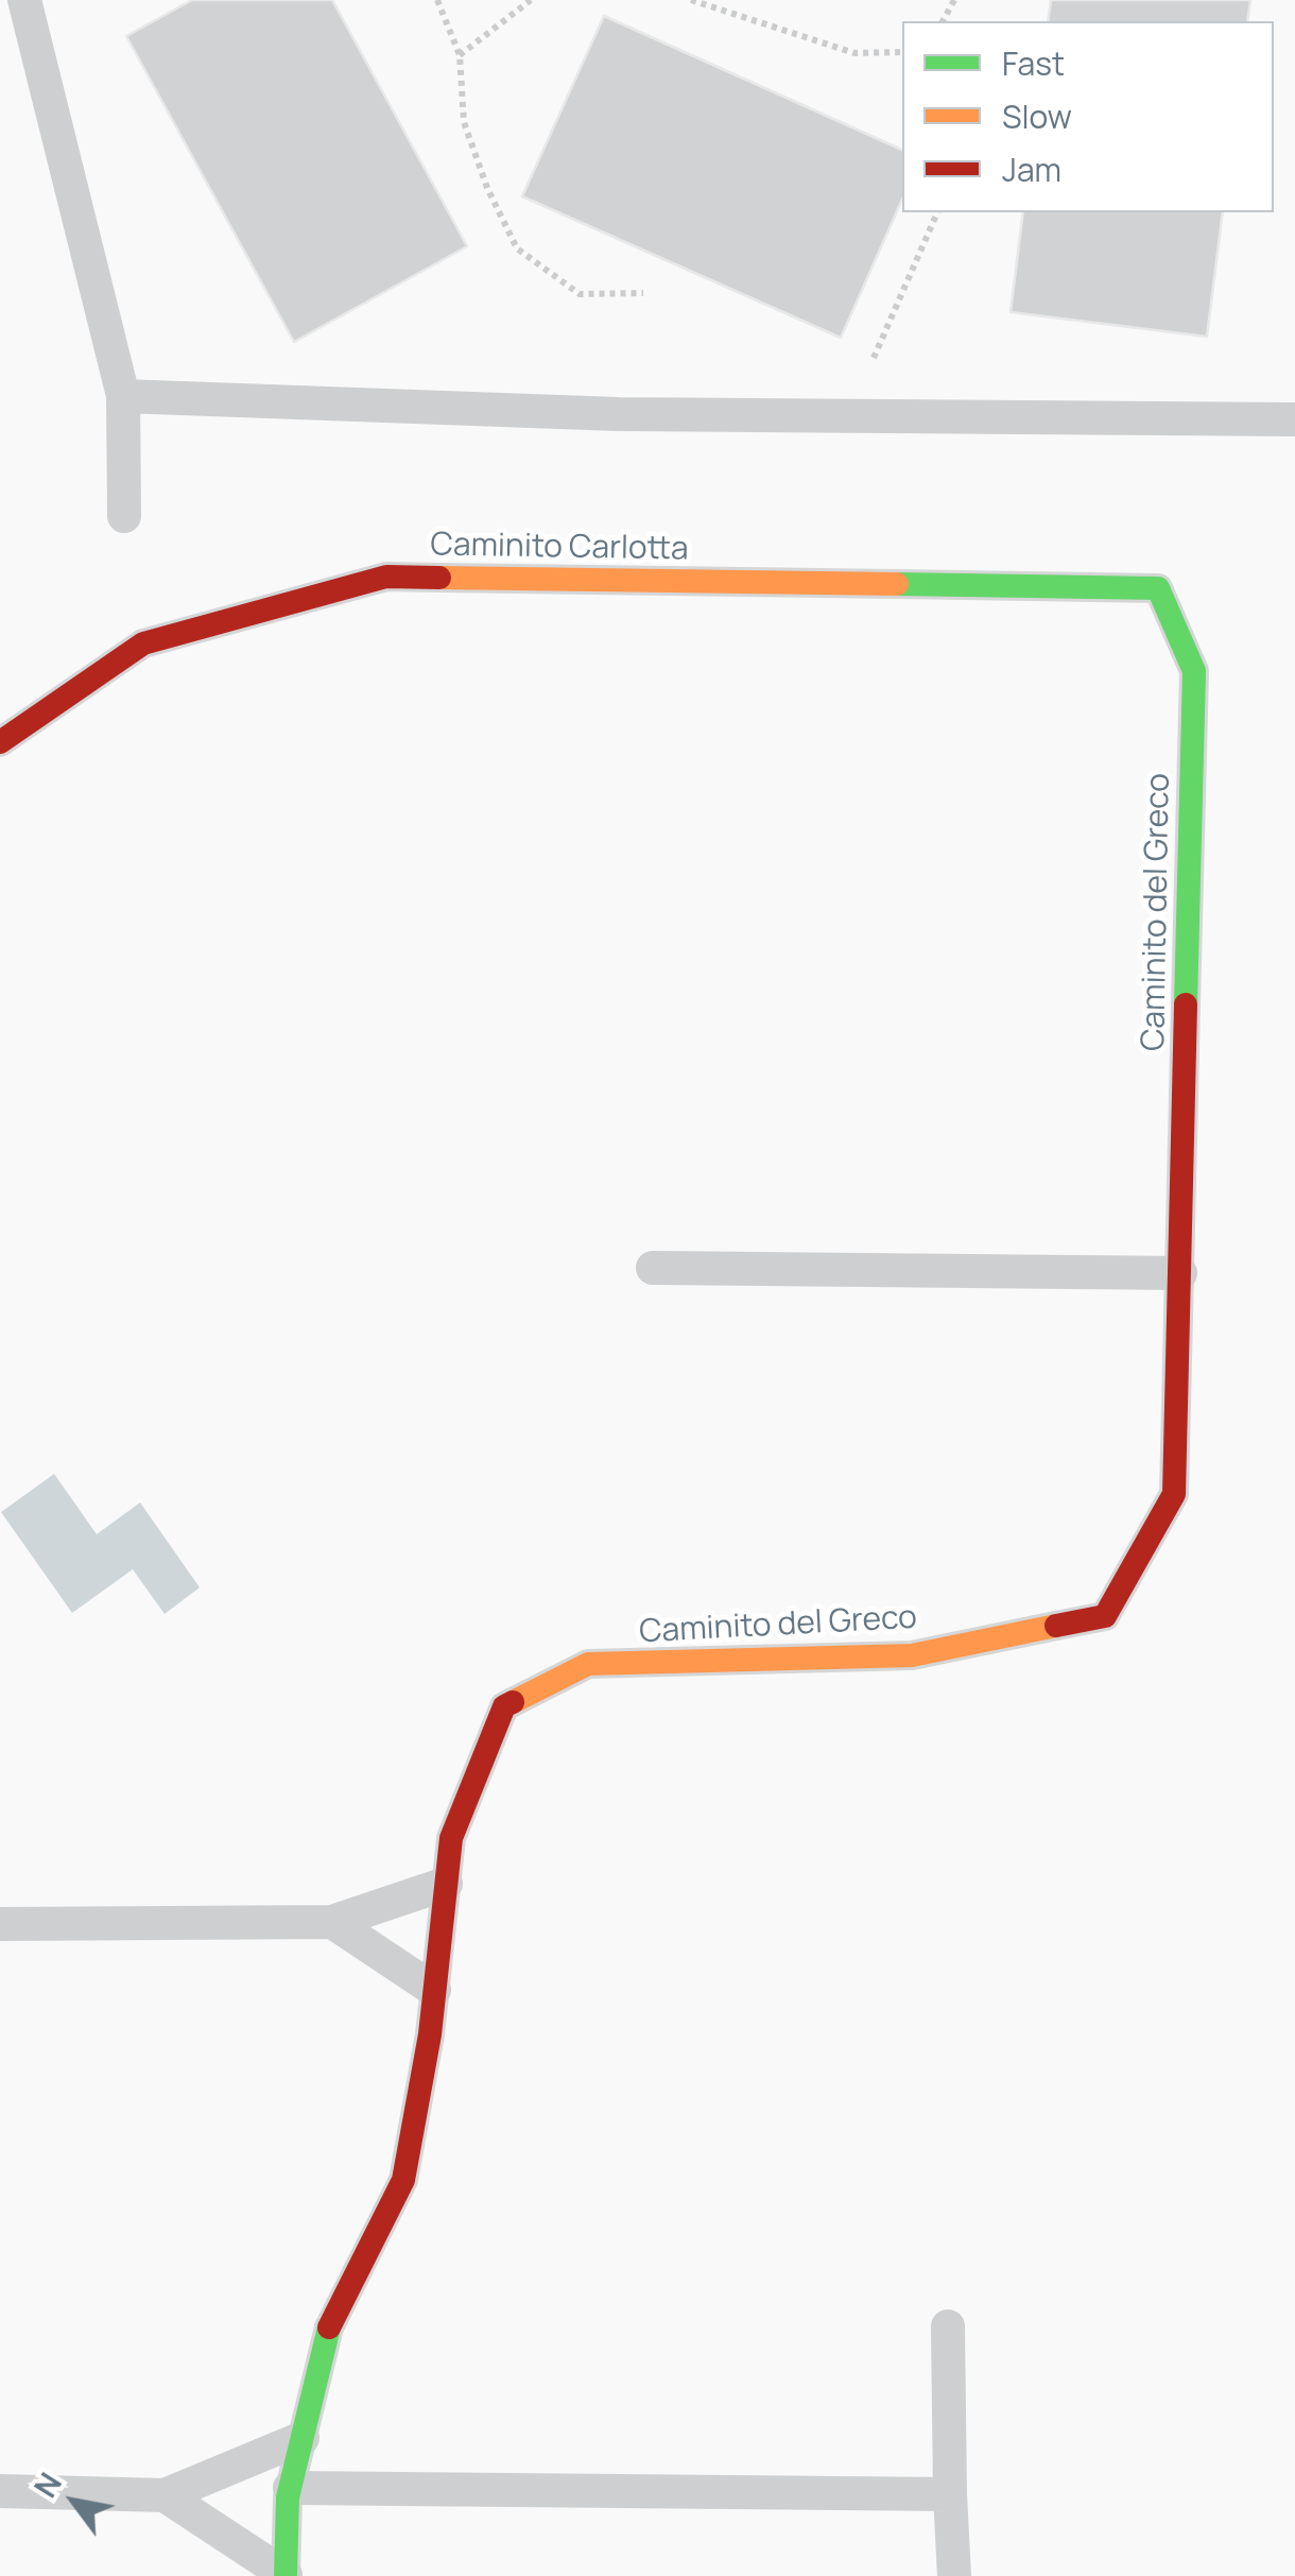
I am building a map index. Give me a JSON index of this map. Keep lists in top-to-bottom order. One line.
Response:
{"streets":{"street":["Caminito Carlotta","Caminito del Greco"]},"crossings":[["Caminito Carlotta","Caminito del Greco"]],"legend":["Fast","Slow","Jam"],"north":"top left"}
